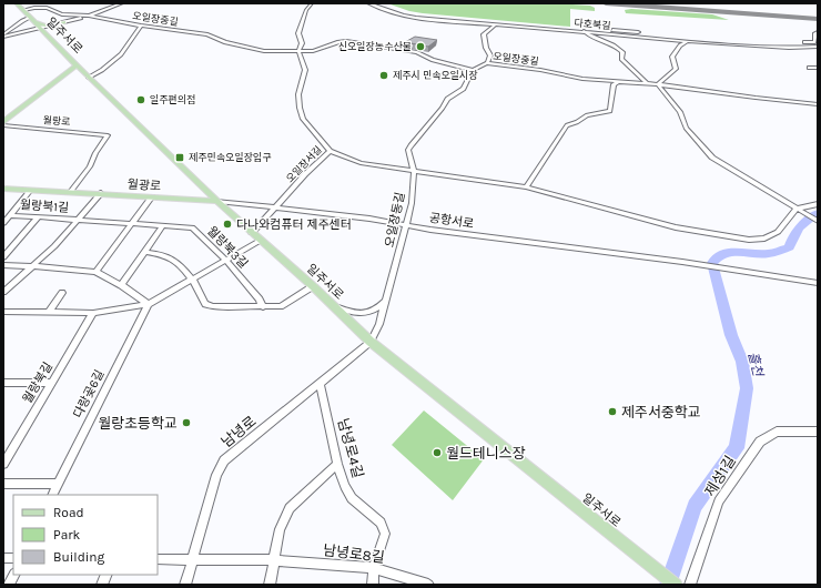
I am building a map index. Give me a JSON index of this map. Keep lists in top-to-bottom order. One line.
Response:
{"streets":{"main road":["일주서로","월랑로","월광로"],"street":["오일장중길","다호북길","오일장서길","월랑북1길","오일장동길","공항서로","월랑북3길","월랑북길","다랑곶6길","남녕로","남녕로4길","제성1길","남녕로8길"]},"crossings":[["오일장중길","오일장서길"],["오일장중길","오일장동길"],["일주서로","월랑로"],["일주서로","오일장서길"],["일주서로","월광로"],["일주서로","오일장동길"],["일주서로","공항서로"],["일주서로","남녕로"],["월랑로","월광로"],["오일장서길","공항서로"],["월광로","월랑북1길"],["월광로","공항서로"],["월랑북1길","월랑북3길"],["오일장동길","공항서로"],["오일장동길","남녕로"],["남녕로","남녕로4길"],["남녕로","남녕로8길"],["남녕로4길","남녕로8길"]],"water":["흘천"],"places":{"other":["신오일장농수산물","제주시 민속오일시장","일주편의점","다나와컴퓨터 제주센터","제주서중학교","월랑초등학교","월드테니스장"],"transit":["제주민속오일장입구"]},"legend":["Road","Park","Building"]}
